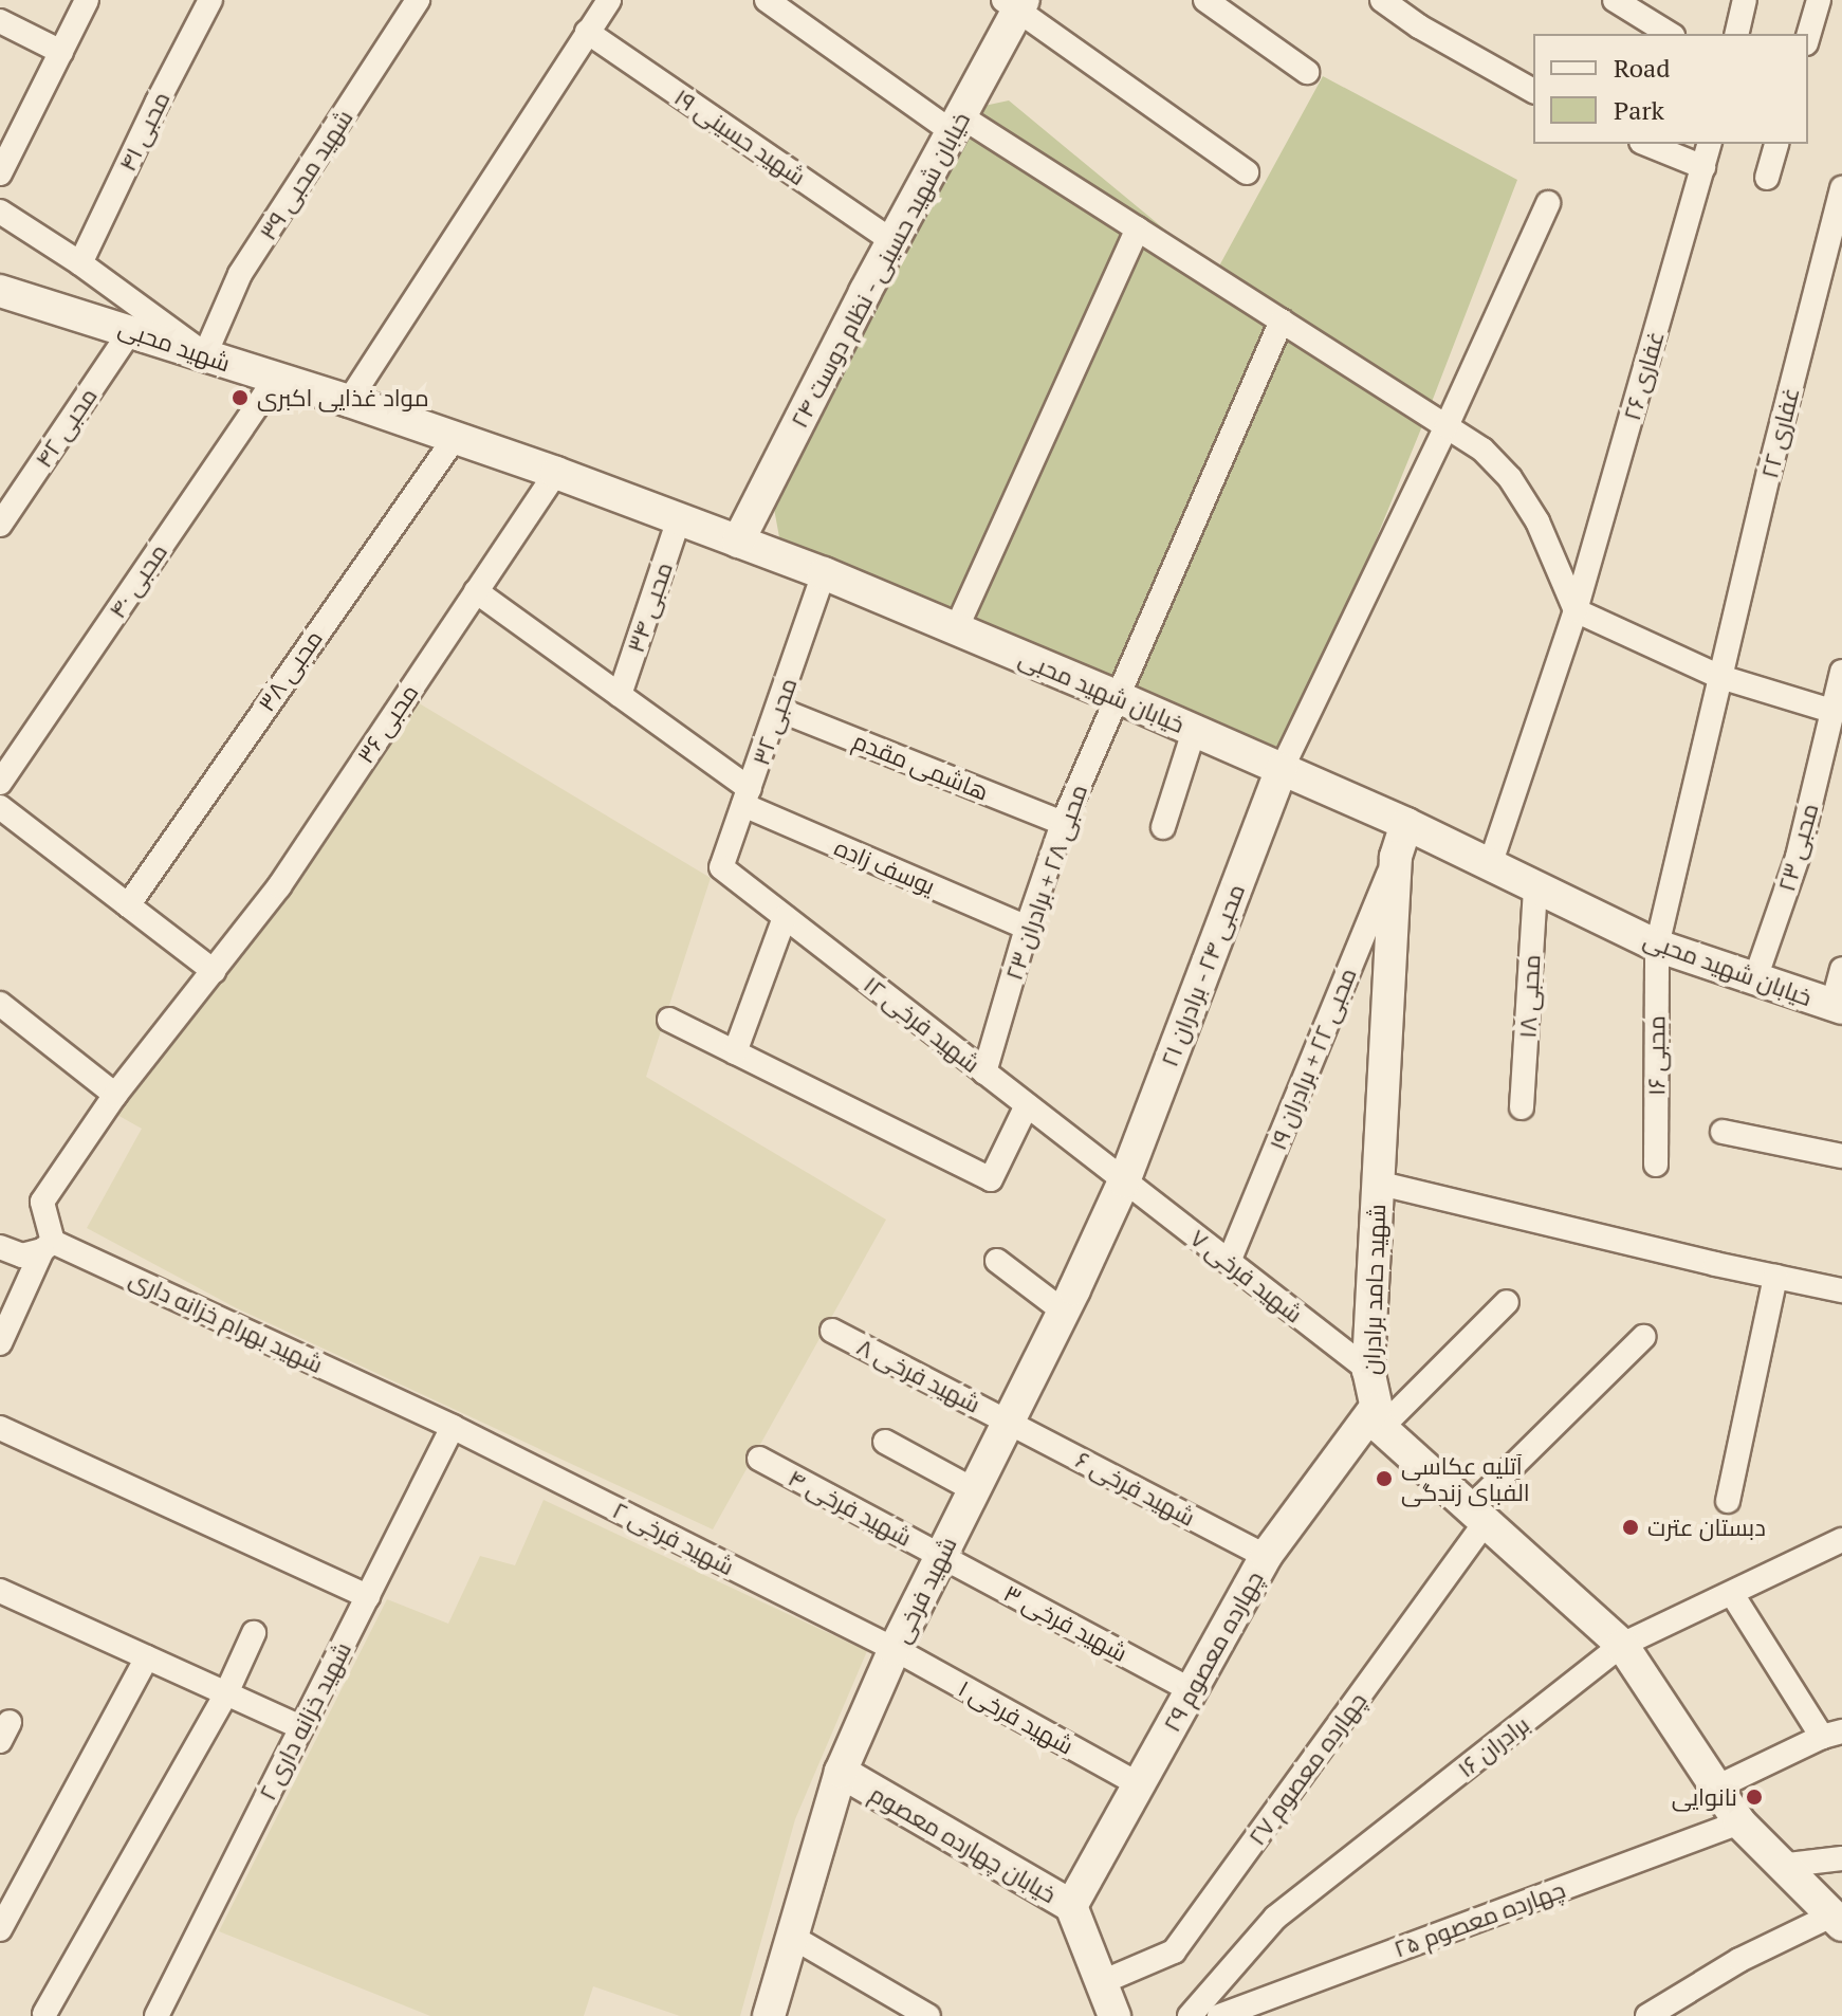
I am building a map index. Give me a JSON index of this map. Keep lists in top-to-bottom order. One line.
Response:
{"streets":{"street":["محبی ۴۱","شهید حسینی ۱۹","شهید محبی ۳۹","خیابان شهید حسینی - نظام دوست ۲۴","شهید محبی","غفاری ۲۶","محبی ۴۲","غفاری ۲۲","محبی ۴۰","محبی ۳۴","محبی ۳۸","خیابان شهید محبی","محبی ۳۲","محبی ۳۶","هاشمی مقدم","محبی ۲۳","یوسف زاده","محبی ۲۸ + برادران ۲۳","محبی ۲۴ - برادران ۲۱","محبی ۱۸","شهید فرخی ۱۲","محبی ۱۶","محبی ۲۲ + برادران ۱۹","شهید فرخی ۷","شهید حامد برادران","شهید بهرام خزانه داری","شهید فرخی ۸","شهید فرخی ۶","شهید فرخی ۴","شهید فرخی ۲","شهید فرخی","شهید فرخی ۳","چهارده معصوم ۲۹","شهید فرخی ۱","شهید خزانه داری ۲","برادران ۱۶","چهارده معصوم ۲۷","خیابان چهارده معصوم","چهارده معصوم ۲۵"]},"crossings":[["شهید حسینی ۱۹","خیابان شهید حسینی - نظام دوست ۲۴"],["شهید محبی ۳۹","شهید محبی"],["خیابان شهید حسینی - نظام دوست ۲۴","خیابان شهید محبی"],["شهید محبی","محبی ۴۲"],["شهید محبی","محبی ۴۰"],["شهید محبی","خیابان شهید محبی"],["غفاری ۲۶","خیابان شهید محبی"],["غفاری ۲۲","خیابان شهید محبی"],["غفاری ۲۲","محبی ۱۶"],["محبی ۳۴","خیابان شهید محبی"],["محبی ۳۴","یوسف زاده"],["محبی ۳۸","خیابان شهید محبی"],["خیابان شهید محبی","محبی ۳۲"],["خیابان شهید محبی","محبی ۳۶"],["خیابان شهید محبی","محبی ۲۳"],["خیابان شهید محبی","محبی ۲۸ + برادران ۲۳"],["خیابان شهید محبی","محبی ۲۴ - برادران ۲۱"],["خیابان شهید محبی","محبی ۱۸"],["خیابان شهید محبی","محبی ۱۶"],["خیابان شهید محبی","شهید حامد برادران"],["محبی ۳۲","هاشمی مقدم"],["محبی ۳۲","یوسف زاده"],["محبی ۳۲","شهید فرخی ۱۲"],["محبی ۳۶","یوسف زاده"],["محبی ۳۶","شهید بهرام خزانه داری"],["هاشمی مقدم","محبی ۲۸ + برادران ۲۳"],["یوسف زاده","محبی ۲۸ + برادران ۲۳"],["محبی ۲۸ + برادران ۲۳","شهید فرخی ۱۲"],["محبی ۲۴ - برادران ۲۱","شهید فرخی ۱۲"],["محبی ۲۴ - برادران ۲۱","شهید فرخی ۷"],["محبی ۲۴ - برادران ۲۱","شهید فرخی"],["شهید فرخی ۱۲","شهید فرخی ۷"],["شهید فرخی ۱۲","شهید فرخی"],["محبی ۲۲ + برادران ۱۹","شهید فرخی ۷"],["محبی ۲۲ + برادران ۱۹","شهید حامد برادران"],["شهید فرخی ۷","شهید حامد برادران"],["شهید فرخی ۷","شهید فرخی"],["شهید حامد برادران","چهارده معصوم ۲۹"],["شهید بهرام خزانه داری","شهید فرخی ۲"],["شهید بهرام خزانه داری","شهید خزانه داری ۲"],["شهید فرخی ۸","شهید فرخی ۶"],["شهید فرخی ۸","شهید فرخی"],["شهید فرخی ۶","شهید فرخی"],["شهید فرخی ۶","چهارده معصوم ۲۹"],["شهید فرخی ۴","شهید فرخی"],["شهید فرخی ۴","شهید فرخی ۳"],["شهید فرخی ۲","شهید فرخی"],["شهید فرخی ۲","شهید فرخی ۱"],["شهید فرخی ۲","شهید خزانه داری ۲"],["شهید فرخی","شهید فرخی ۳"],["شهید فرخی","شهید فرخی ۱"],["شهید فرخی","خیابان چهارده معصوم"],["شهید فرخی ۳","چهارده معصوم ۲۹"],["چهارده معصوم ۲۹","شهید فرخی ۱"],["چهارده معصوم ۲۹","خیابان چهارده معصوم"],["چهارده معصوم ۲۷","خیابان چهارده معصوم"]],"places":["مواد غذایی اکبری","آتلیه عکاسی الفبای زندگی","دبستان عترت","نانوایی"],"legend":["Road","Park"]}
